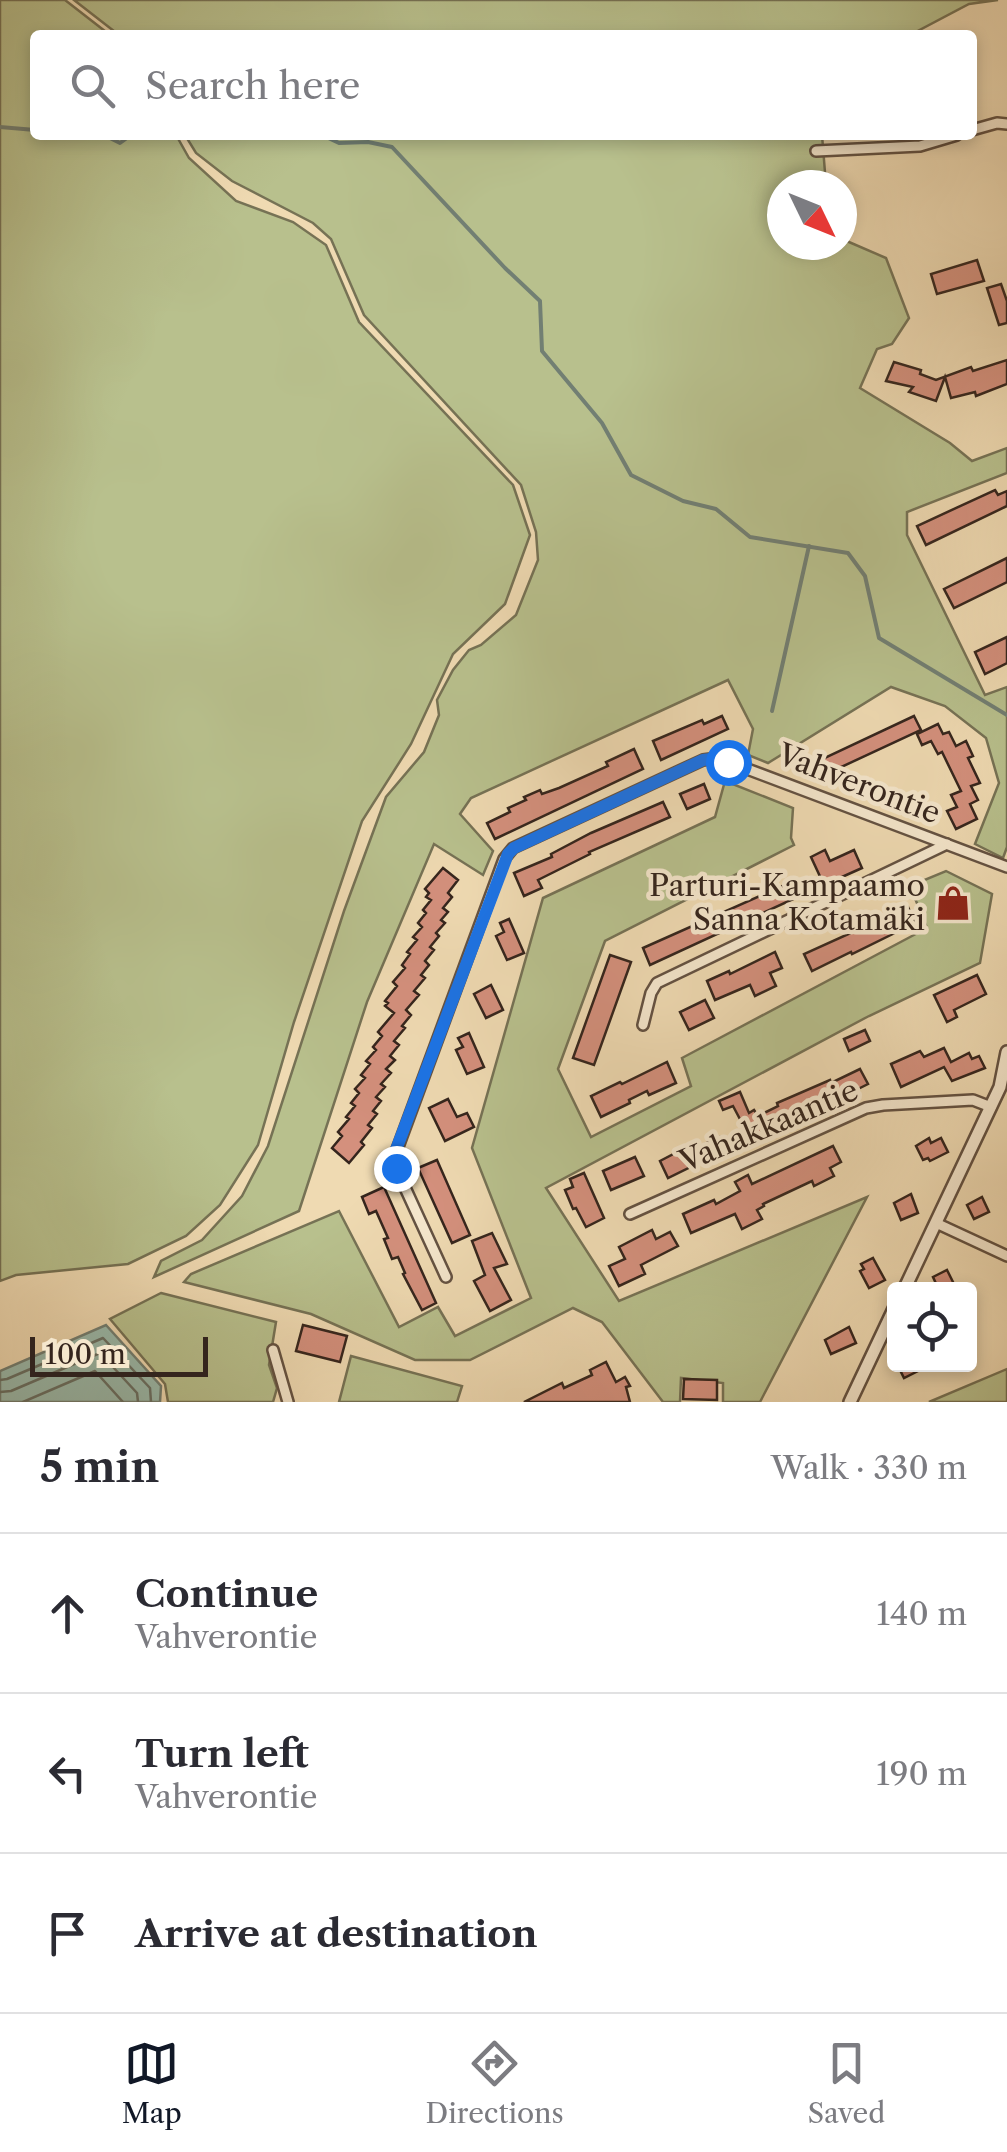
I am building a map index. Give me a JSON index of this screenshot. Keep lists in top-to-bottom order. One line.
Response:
{"streets":{"street":["Vahverontie","Vahakkaantie"]},"places":{"shop":["Parturi-Kampaamo Sanna Kotamäki"]},"scale_bar":"100 m","north":"bottom right","page":{"search":"Search here","scale":"100 m","heading":["5 min","Walk · 330 m"],"list":[["Continue","Vahverontie","140 m"],["Turn left","Vahverontie","190 m"],"Arrive at destination"],"nav":["Map","Directions","Saved"]}}
